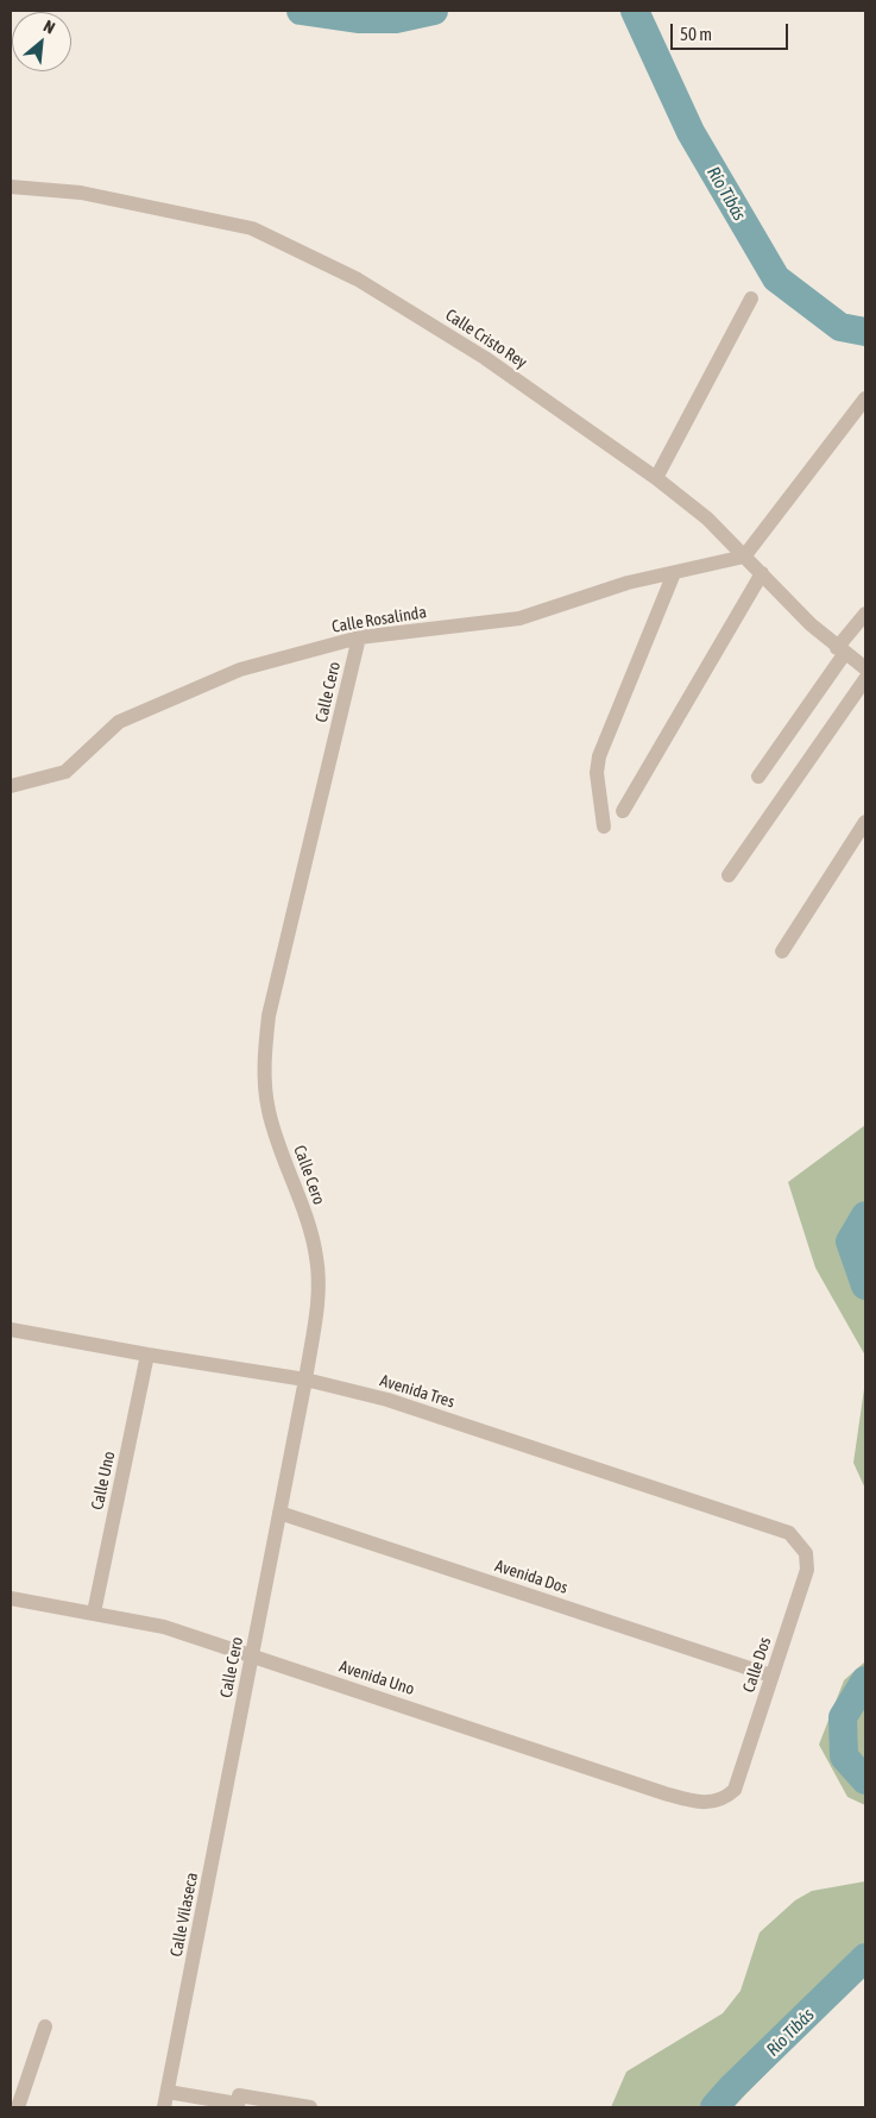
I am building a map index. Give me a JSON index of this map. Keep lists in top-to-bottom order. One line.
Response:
{"streets":{"street":["Calle Cristo Rey","Calle Rosalinda","Calle Cero","Avenida Tres","Calle Uno","Avenida Dos","Calle Dos","Avenida Uno","Calle Vilaseca"]},"crossings":[["Calle Cristo Rey","Calle Rosalinda"],["Calle Rosalinda","Calle Cero"],["Calle Cero","Avenida Tres"],["Calle Cero","Avenida Dos"],["Calle Cero","Avenida Uno"],["Calle Cero","Calle Vilaseca"],["Avenida Tres","Calle Uno"],["Avenida Tres","Calle Dos"],["Calle Uno","Avenida Uno"],["Avenida Dos","Calle Dos"],["Calle Dos","Avenida Uno"]],"water":["Río Tibás"],"scale_bar":"50 m","north":"top right"}
